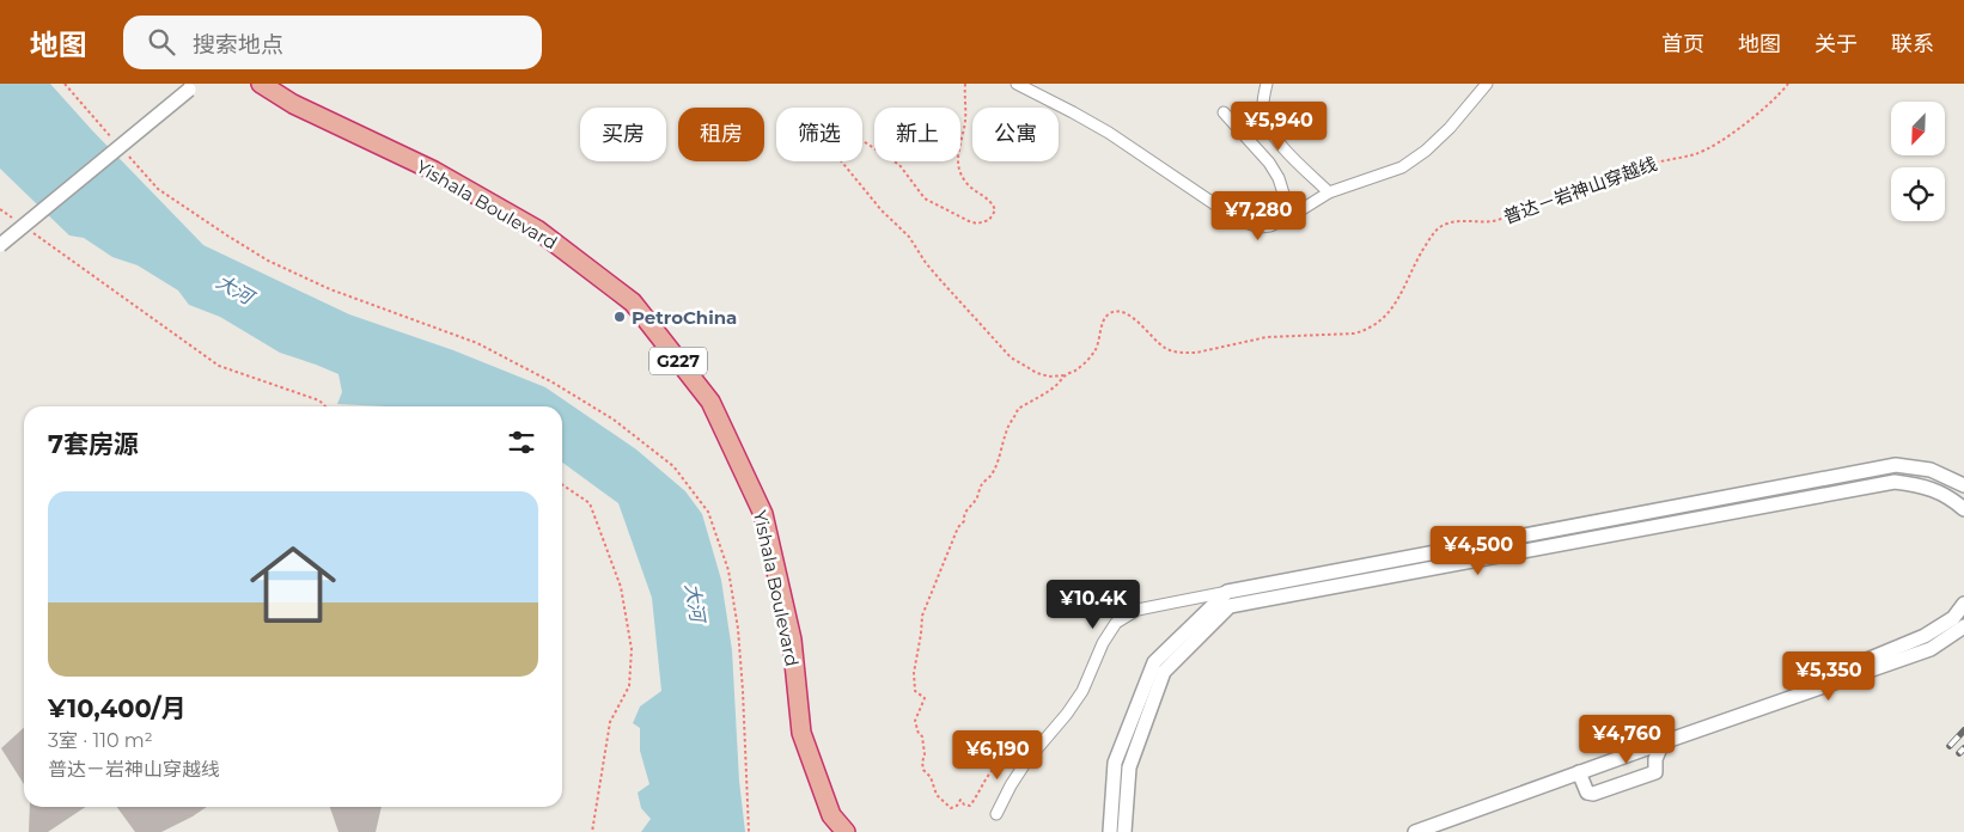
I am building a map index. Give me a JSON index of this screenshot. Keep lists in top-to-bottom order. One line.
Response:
{"streets":{"highway":["Yishala Boulevard","G227"],"path":["普达－岩神山穿越线"]},"water":["大河"],"places":["PetroChina"],"north":"bottom left","page":{"header":"地图","search":"搜索地点","nav":["首页","地图","关于","联系"],"price":["¥5,940","¥7,280","¥4,500","¥10.4K","¥5,350","¥4,760","¥6,190"],"chip":["买房","租房","筛选","新上","公寓"],"heading":"7套房源","list":[{"name":"¥10,400/月","note":"3室 · 110 m² · 普达－岩神山穿越线"}]}}
